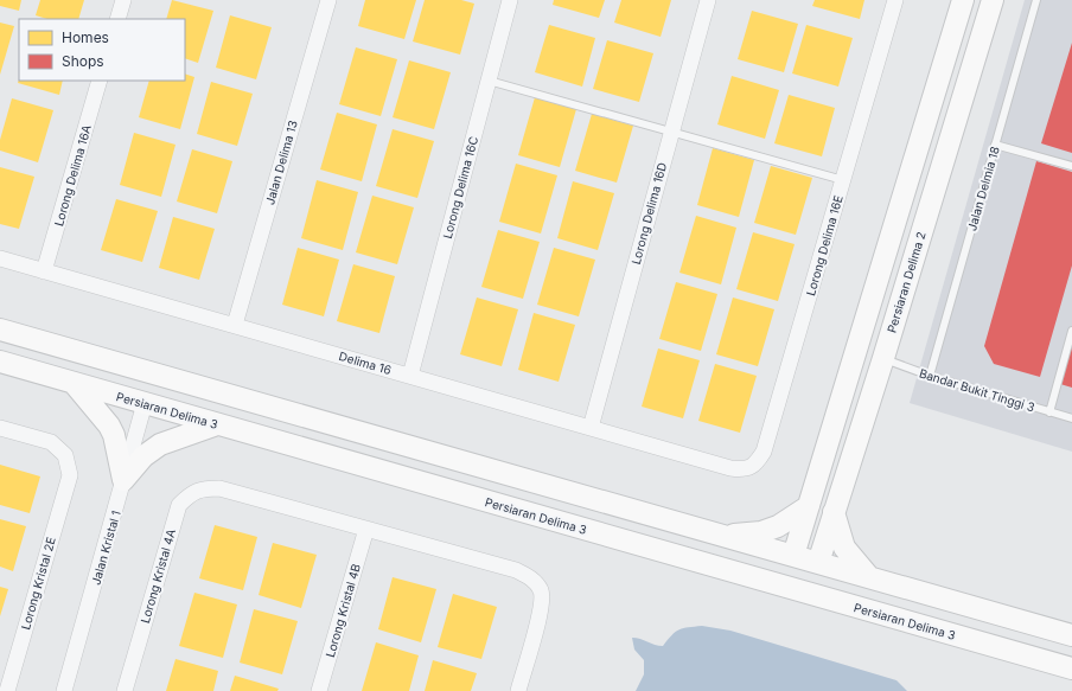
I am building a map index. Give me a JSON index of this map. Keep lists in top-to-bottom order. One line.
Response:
{"streets":{"street":["Jalan Delima 13","Lorong Delima 16A","Lorong Delima 16C","Lorong Delima 16D","Lorong Delima 16E","Persiaran Delima 2","Delima 16","Persiaran Delima 3","Jalan Kristal 1","Lorong Kristal 4A","Lorong Kristal 2E","Lorong Kristal 4B"],"lane":["Jalan Delmia 18","Bandar Bukit Tinggi 3"]},"crossings":[["Jalan Delima 13","Delima 16"],["Lorong Delima 16A","Delima 16"],["Lorong Delima 16C","Delima 16"],["Jalan Delmia 18","Bandar Bukit Tinggi 3"],["Lorong Delima 16D","Delima 16"],["Lorong Delima 16E","Delima 16"],["Persiaran Delima 2","Bandar Bukit Tinggi 3"],["Persiaran Delima 3","Jalan Kristal 1"],["Lorong Kristal 4A","Lorong Kristal 4B"]],"legend":["Homes","Shops"]}
